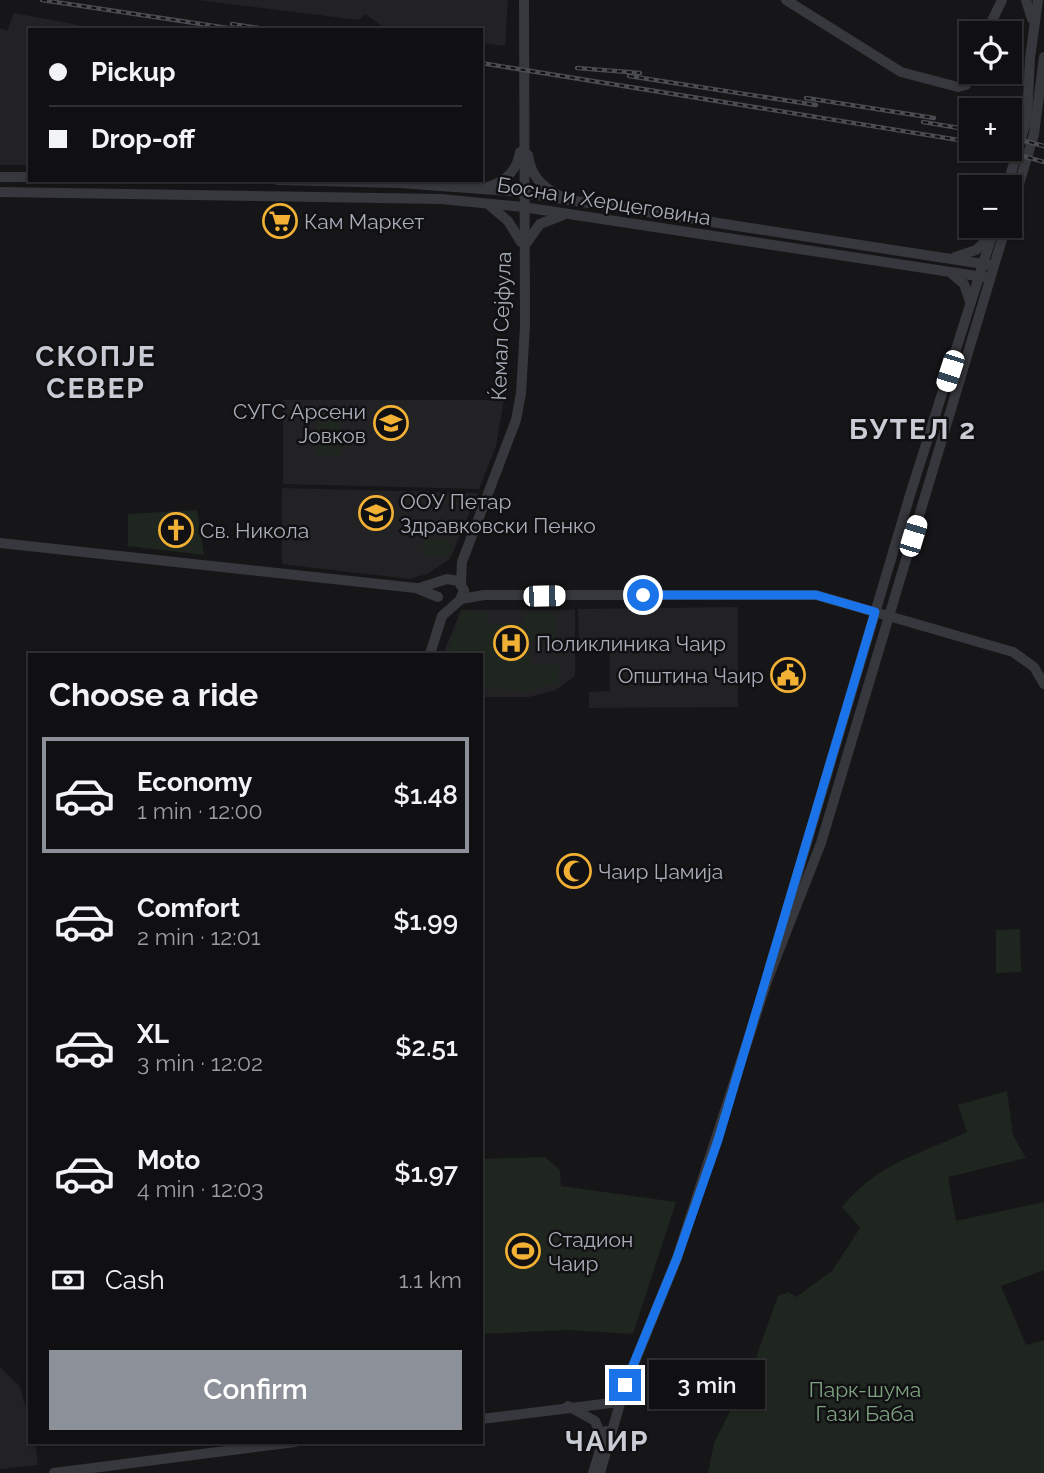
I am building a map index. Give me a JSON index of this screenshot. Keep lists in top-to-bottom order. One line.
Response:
{"streets":{"street":["Босна и Херцеговина","Ќемал Сејфула"]},"crossings":[["Босна и Херцеговина","Ќемал Сејфула"]],"districts":["СКОПЈЕ СЕВЕР","БУТЕЛ 2","ЧАИР"],"parks":["Парк-шума Гази Баба"],"places":{"supermarket":["Кам Маркет"],"school or university":["СУГС Арсени Јовков","ООУ Петар Здравковски Пенко"],"church":["Св. Никола"],"hospital":["Поликлиника Чаир"],"public building":["Општина Чаир"],"mosque":["Чаир Џамија"],"sports":["Стадион Чаир"]},"page":{"map_buttons":["+","−"],"banner":["Pickup","Drop-off"],"heading":"Choose a ride","list":[{"name":"Economy","note":"1 min · 12:00","value":"$1.48"},{"name":"Comfort","note":"2 min · 12:01","value":"$1.99"},{"name":"XL","note":"3 min · 12:02","value":"$2.51"},{"name":"Moto","note":"4 min · 12:03","value":"$1.97"}],"pay":["Cash","1.1 km"],"buttons":"Confirm","bubble":"3 min"}}
